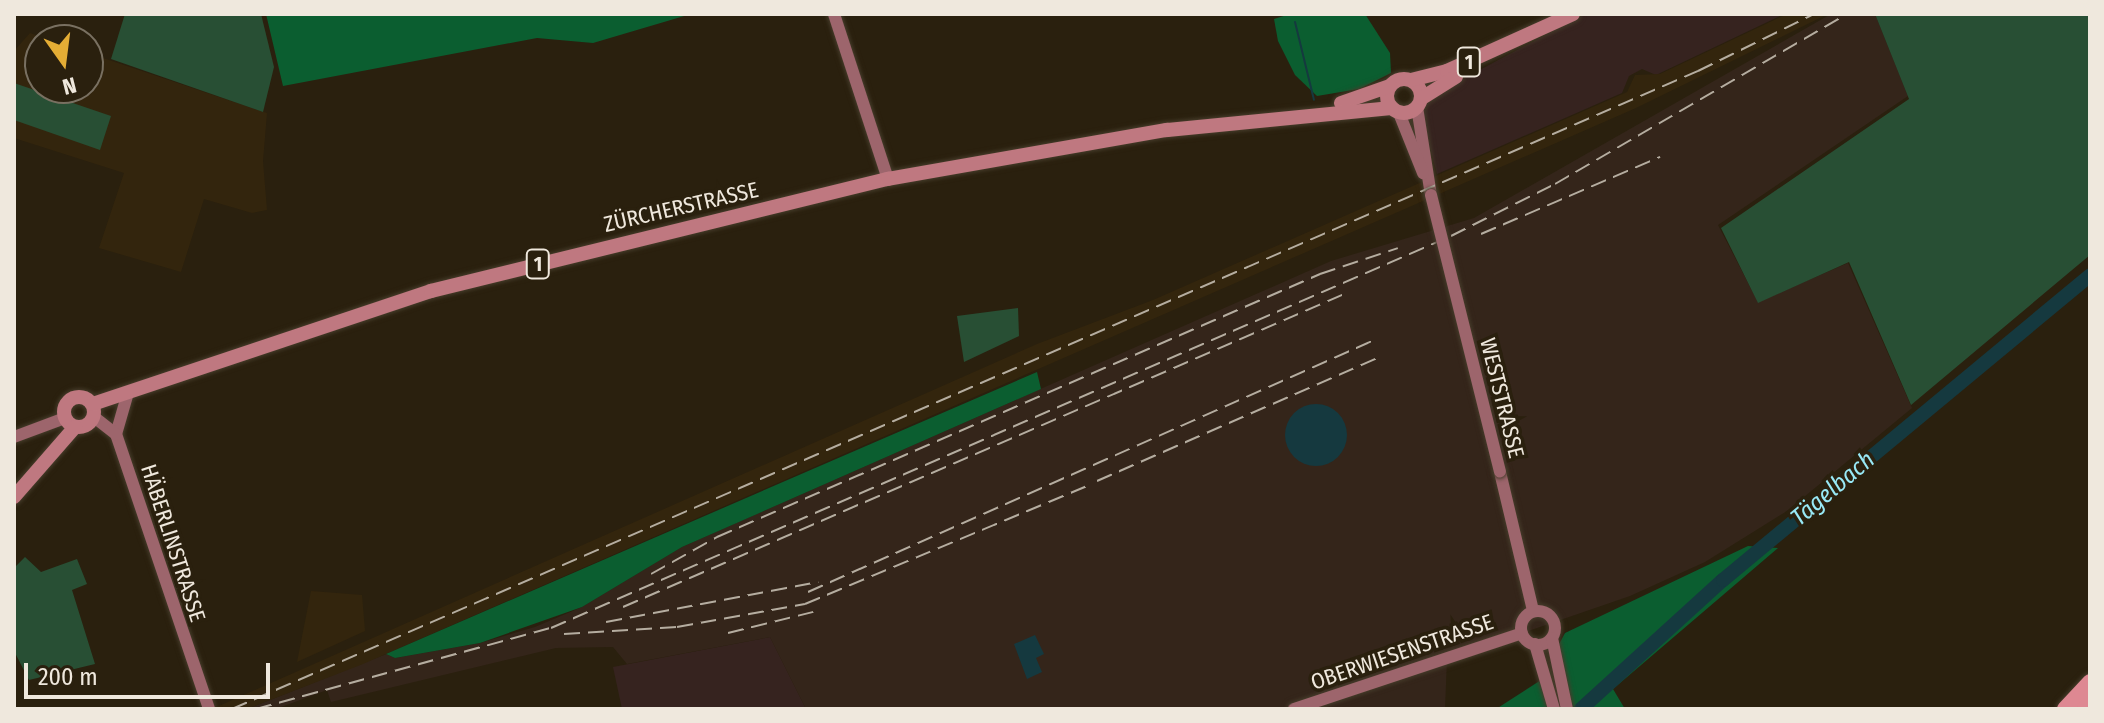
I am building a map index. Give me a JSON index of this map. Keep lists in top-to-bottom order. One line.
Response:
{"streets":{"main road":["1","ZÜRCHERSTRASSE","WESTSTRASSE","HÄBERLINSTRASSE","OBERWIESENSTRASSE"]},"crossings":[["1","ZÜRCHERSTRASSE"],["1","WESTSTRASSE"],["ZÜRCHERSTRASSE","WESTSTRASSE"],["WESTSTRASSE","OBERWIESENSTRASSE"]],"water":["Tägelbach"],"scale_bar":"200 m","north":"bottom"}
